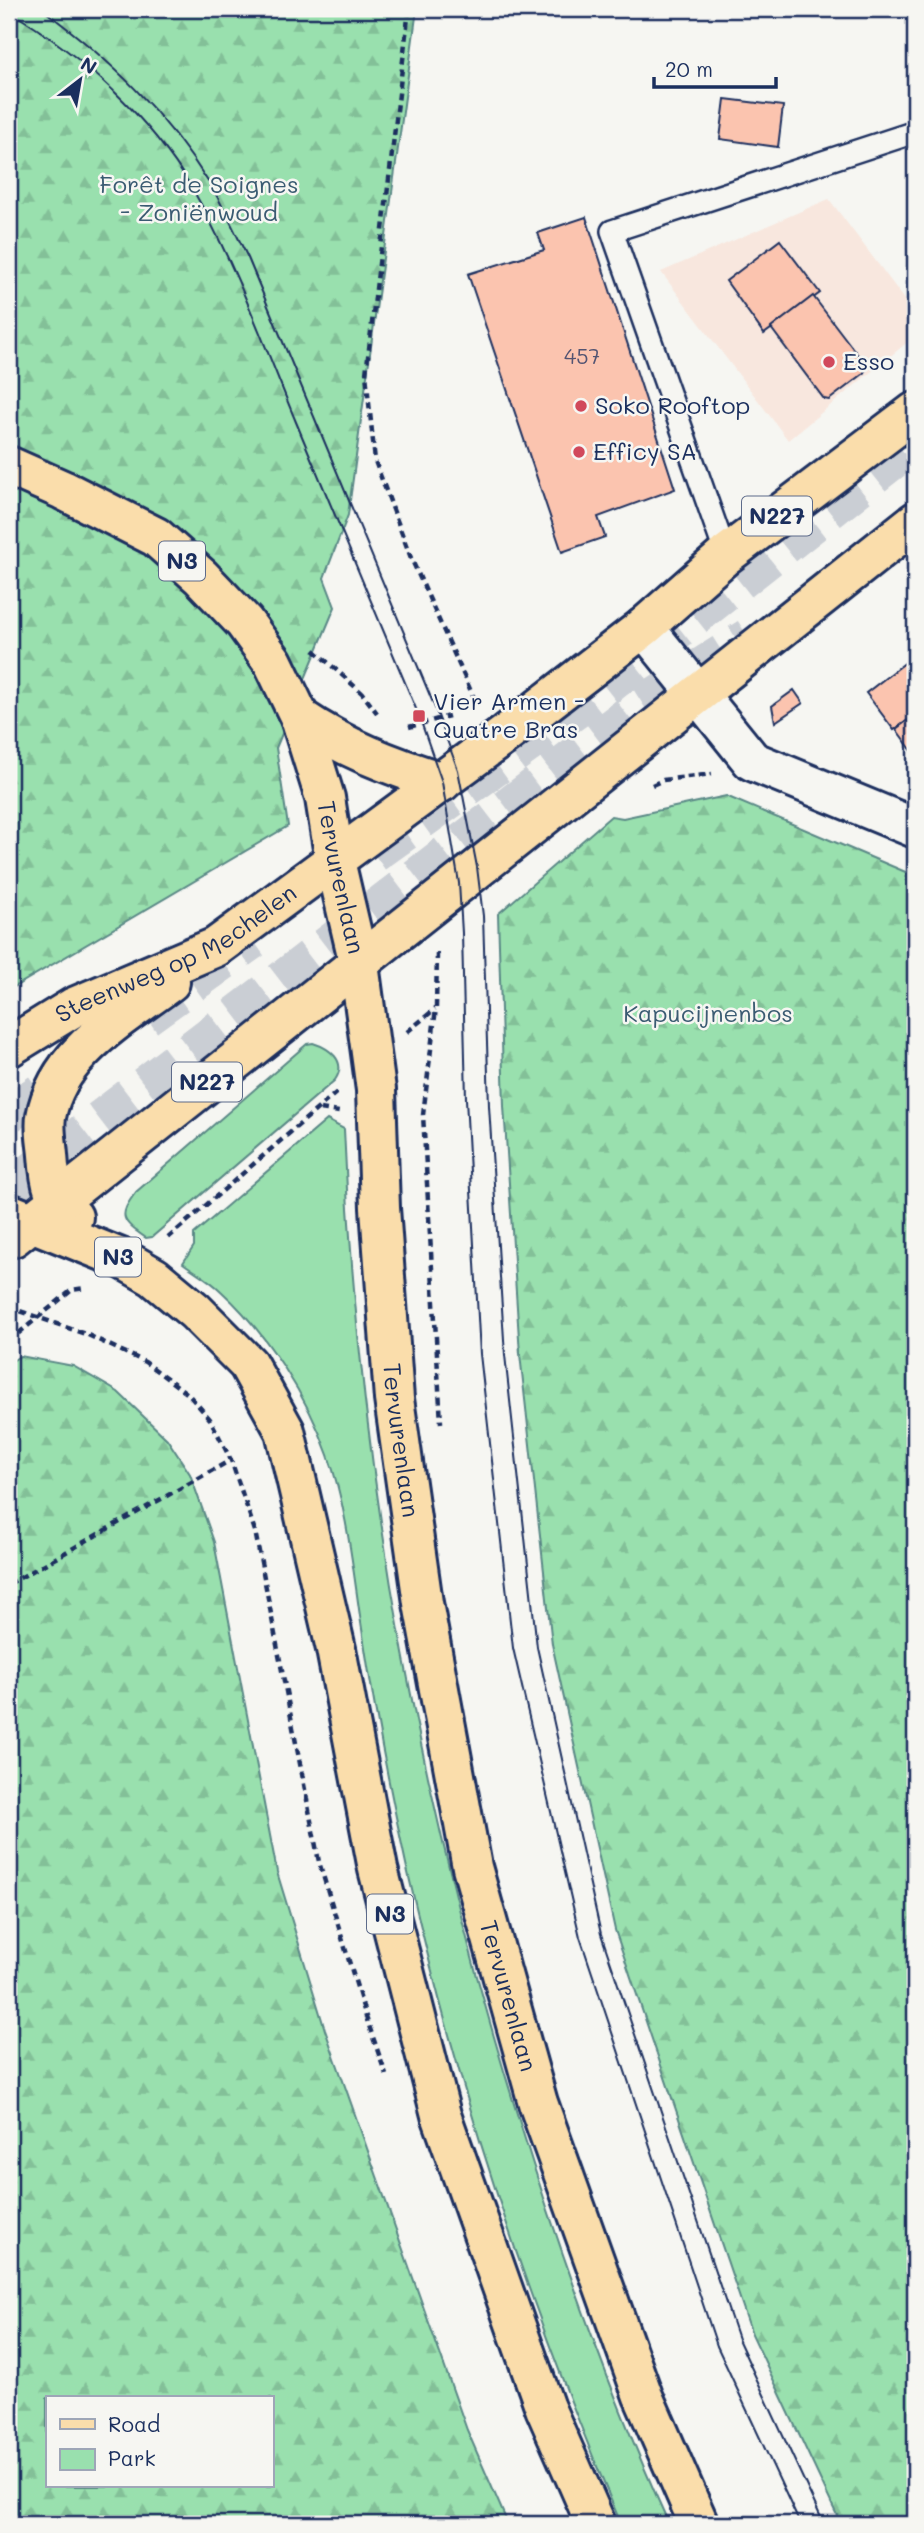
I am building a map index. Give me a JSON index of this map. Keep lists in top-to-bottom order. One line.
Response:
{"streets":{"main road":["N227","N3","Tervurenlaan","Steenweg op Mechelen"]},"crossings":[["N227","Tervurenlaan"],["N227","Steenweg op Mechelen"],["Tervurenlaan","Steenweg op Mechelen"]],"parks":["Forêt de Soignes - Zoniënwoud","Kapucijnenbos"],"places":{"other":["Esso","Soko Rooftop","Efficy SA"],"transit":["Vier Armen - Quatre Bras"]},"house_numbers":["457"],"legend":["Road","Park"],"scale_bar":"20 m","north":"top right"}
